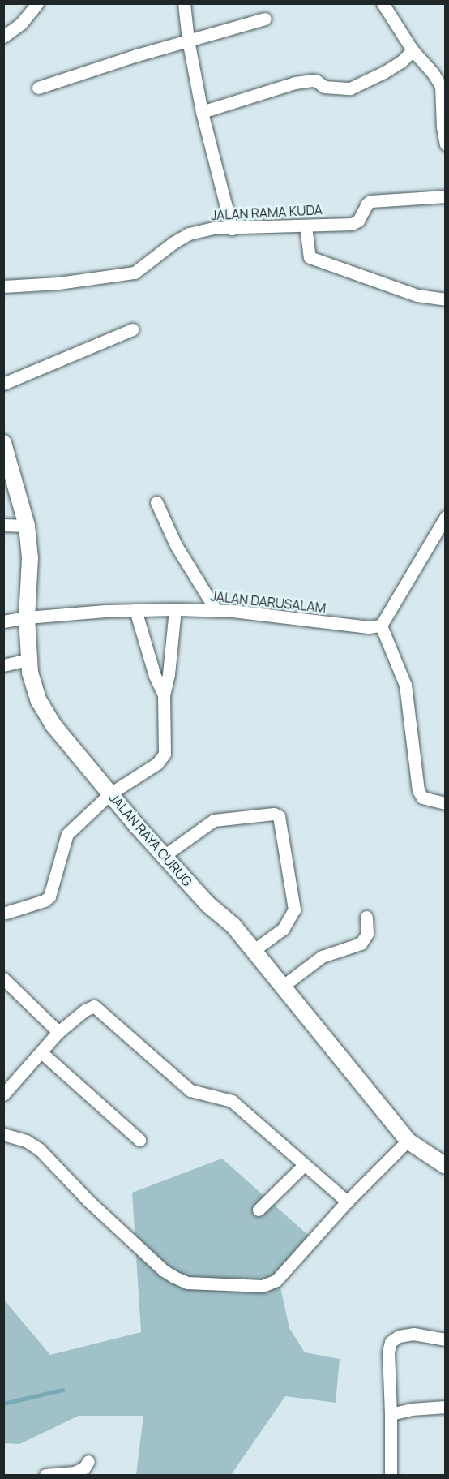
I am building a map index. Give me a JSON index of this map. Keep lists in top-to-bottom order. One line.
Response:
{"streets":{"main road":["JALAN RAYA CURUG"],"street":["JALAN RAMA KUDA","JALAN DARUSALAM"]},"crossings":[["JALAN DARUSALAM","JALAN RAYA CURUG"]]}
